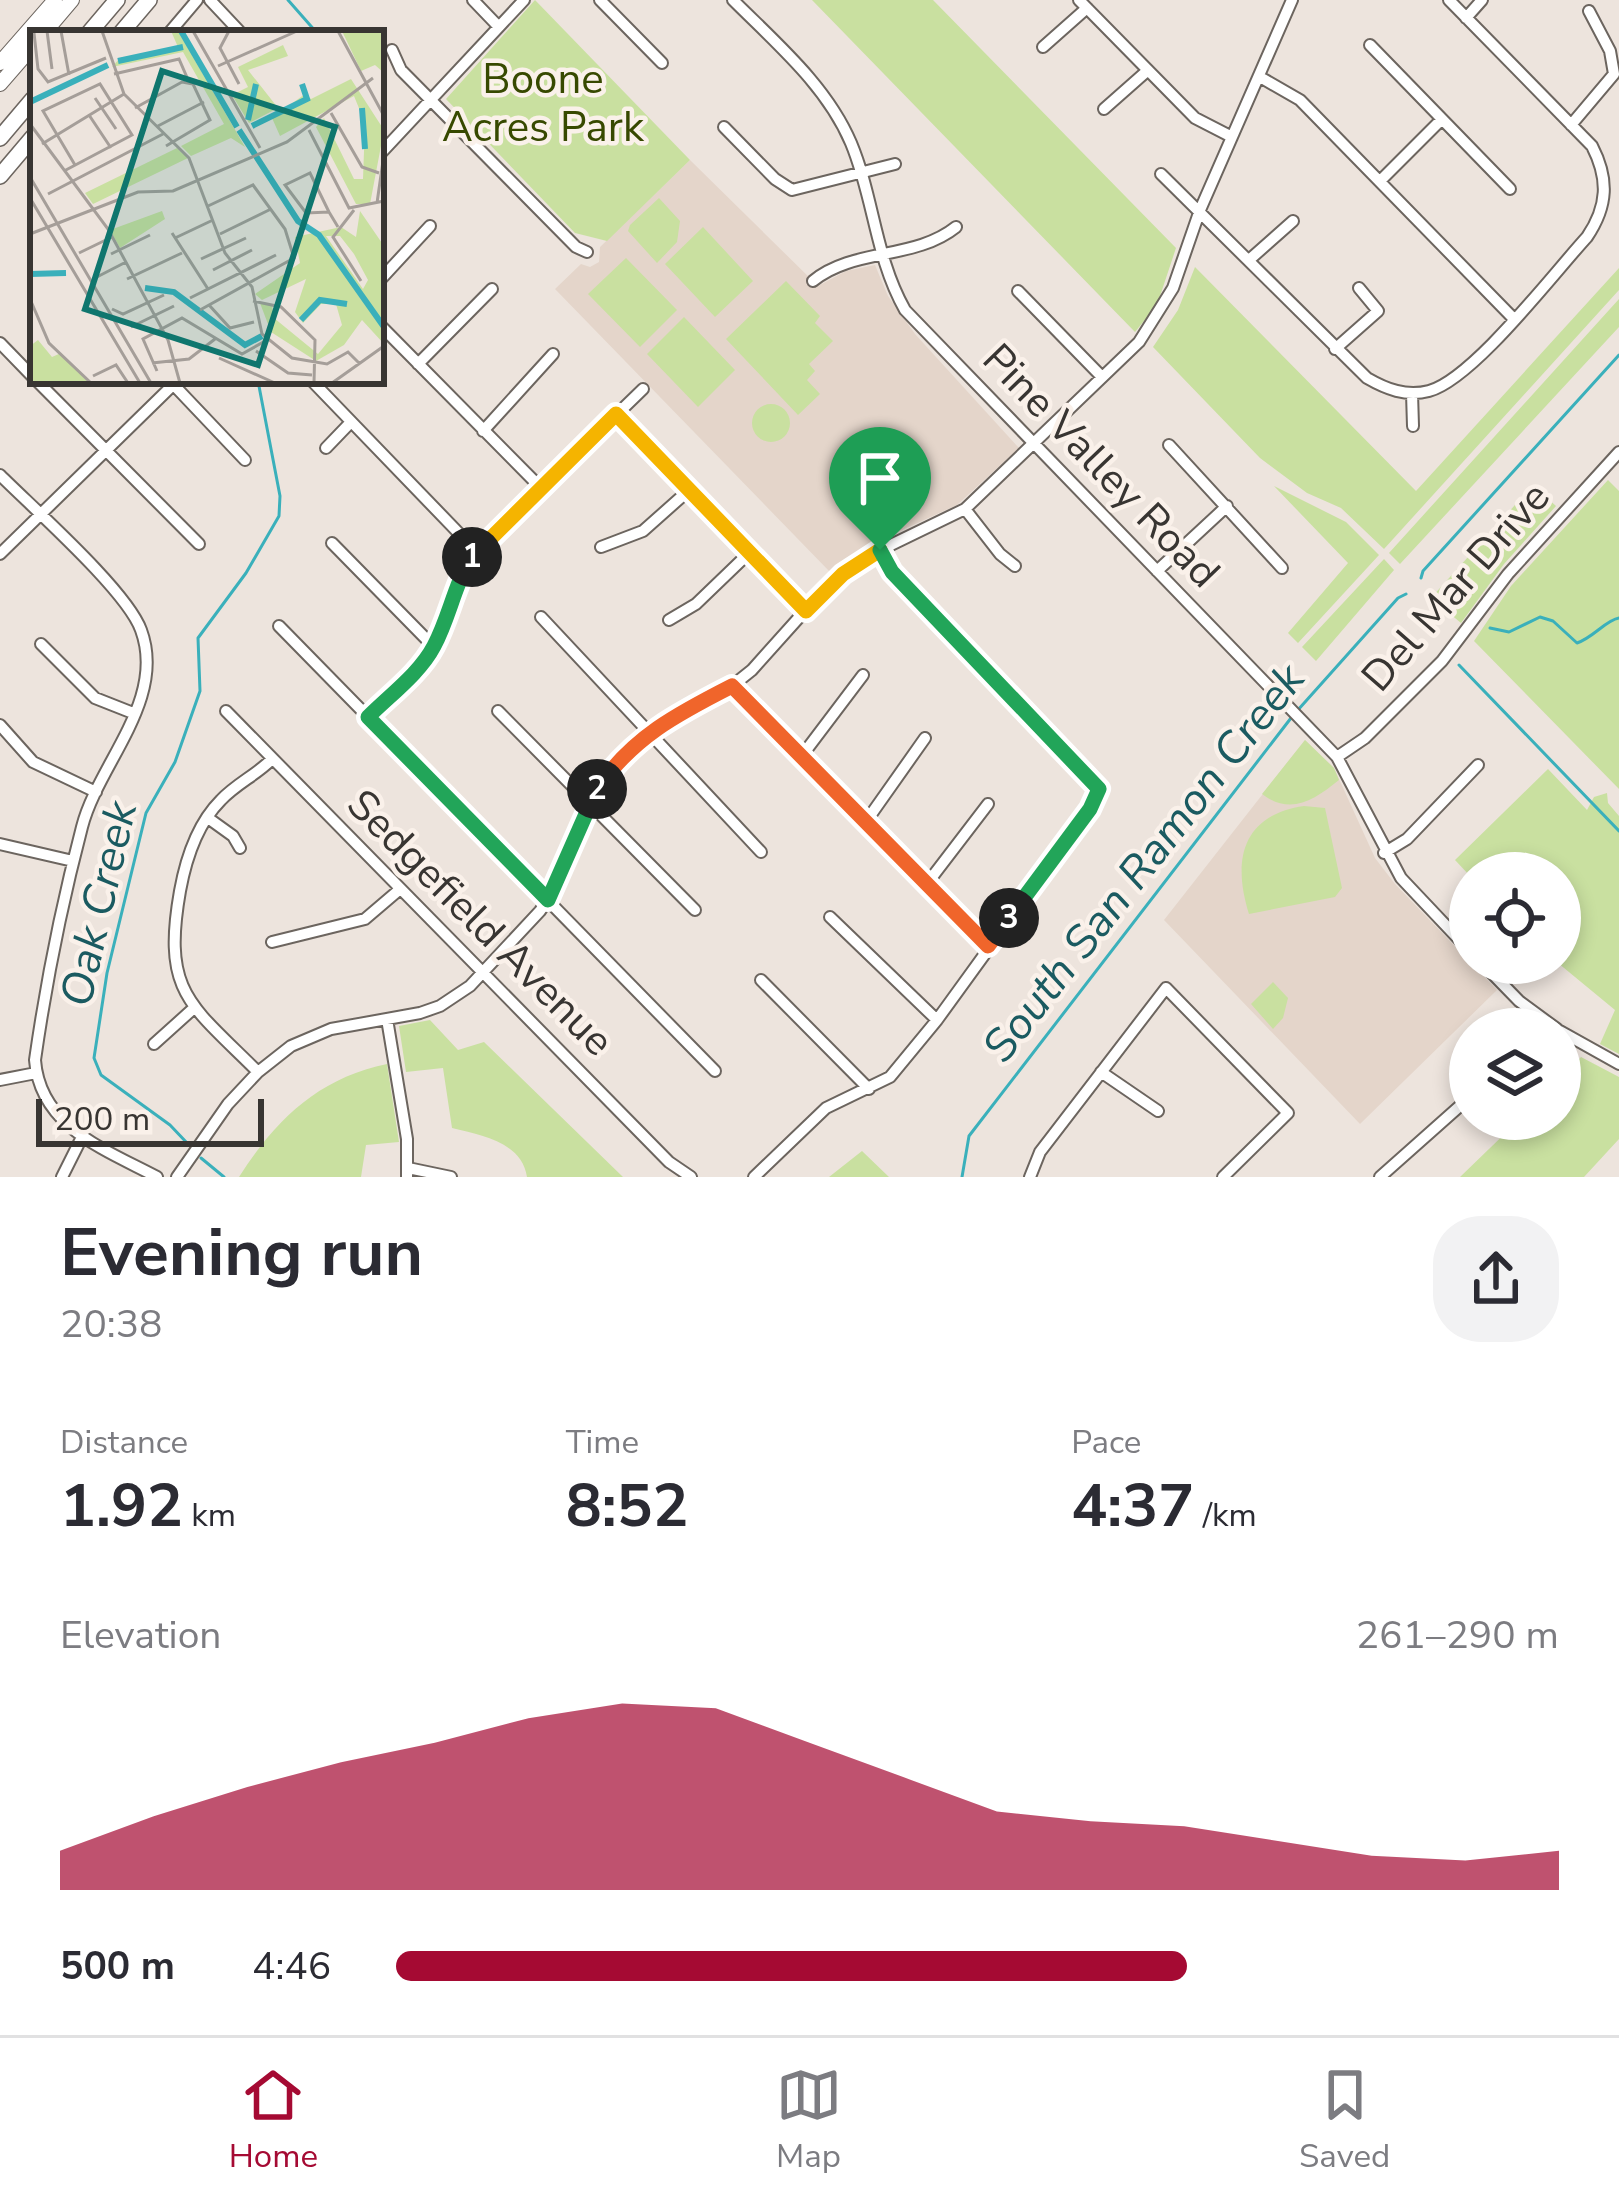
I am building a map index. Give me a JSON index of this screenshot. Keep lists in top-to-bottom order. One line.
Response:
{"streets":{"street":["Pine Valley Road","Del Mar Drive","Sedgefield Avenue"]},"crossings":[["Pine Valley Road","Del Mar Drive"]],"water":["South San Ramon Creek","Oak Creek"],"parks":["Boone Acres Park"],"scale_bar":"200 m","page":{"pins":["1","2","3"],"scale":"200 m","heading":["Evening run","20:38"],"stats":[["Distance","1.92 km"],["Time","8:52"],["Pace","4:37 /km"]],"chart":["Elevation","261–290 m"],"list":[{"name":"500 m","note":"4:46"}],"tabs":["Home","Map","Saved"]}}
